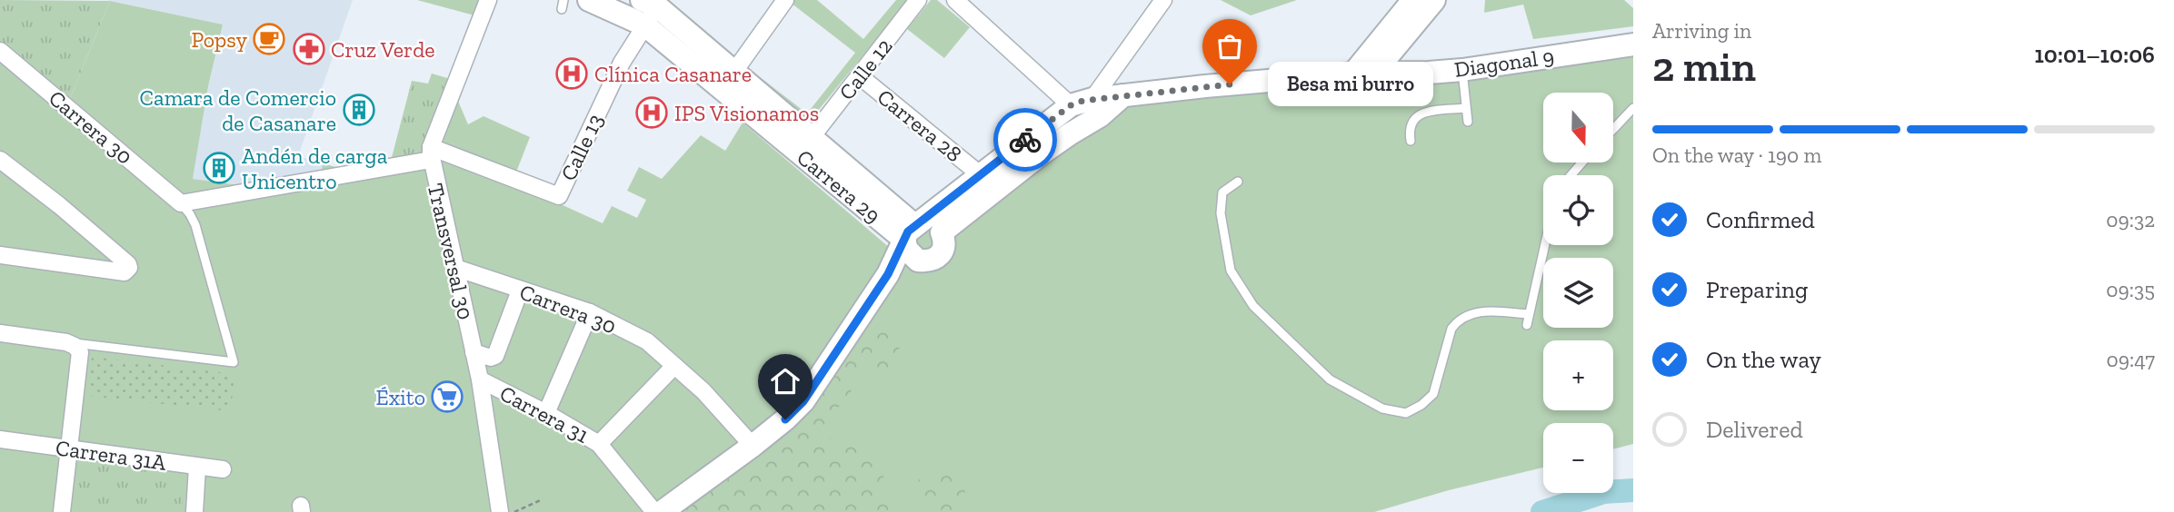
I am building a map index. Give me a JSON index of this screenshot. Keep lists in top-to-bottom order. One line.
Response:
{"streets":{"main road":["Diagonal 9","Carrera 29"],"street":["Calle 12","Carrera 28","Carrera 30","Calle 13","Transversal 30","Carrera 31","Carrera 31A"]},"crossings":[["Calle 12","Carrera 28"],["Calle 12","Carrera 29"],["Carrera 30","Transversal 30"],["Calle 13","Carrera 29"],["Calle 13","Transversal 30"],["Transversal 30","Carrera 31"]],"places":{"cafe":["Popsy"],"pharmacy":["Cruz Verde"],"hospital":["Clínica Casanare","IPS Visionamos"],"other":["Besa mi burro"],"building":["Camara de Comercio de Casanare","Andén de carga Unicentro"],"supermarket":["Éxito"]},"north":"bottom","page":{"heading":["2 min","Arriving in","10:01–10:06"],"bubble":"Besa mi burro","map_buttons":["+","−"],"bar":"On the way · 190 m","list":[["Confirmed","09:32"],["Preparing","09:35"],["On the way","09:47"],"Delivered"]}}
